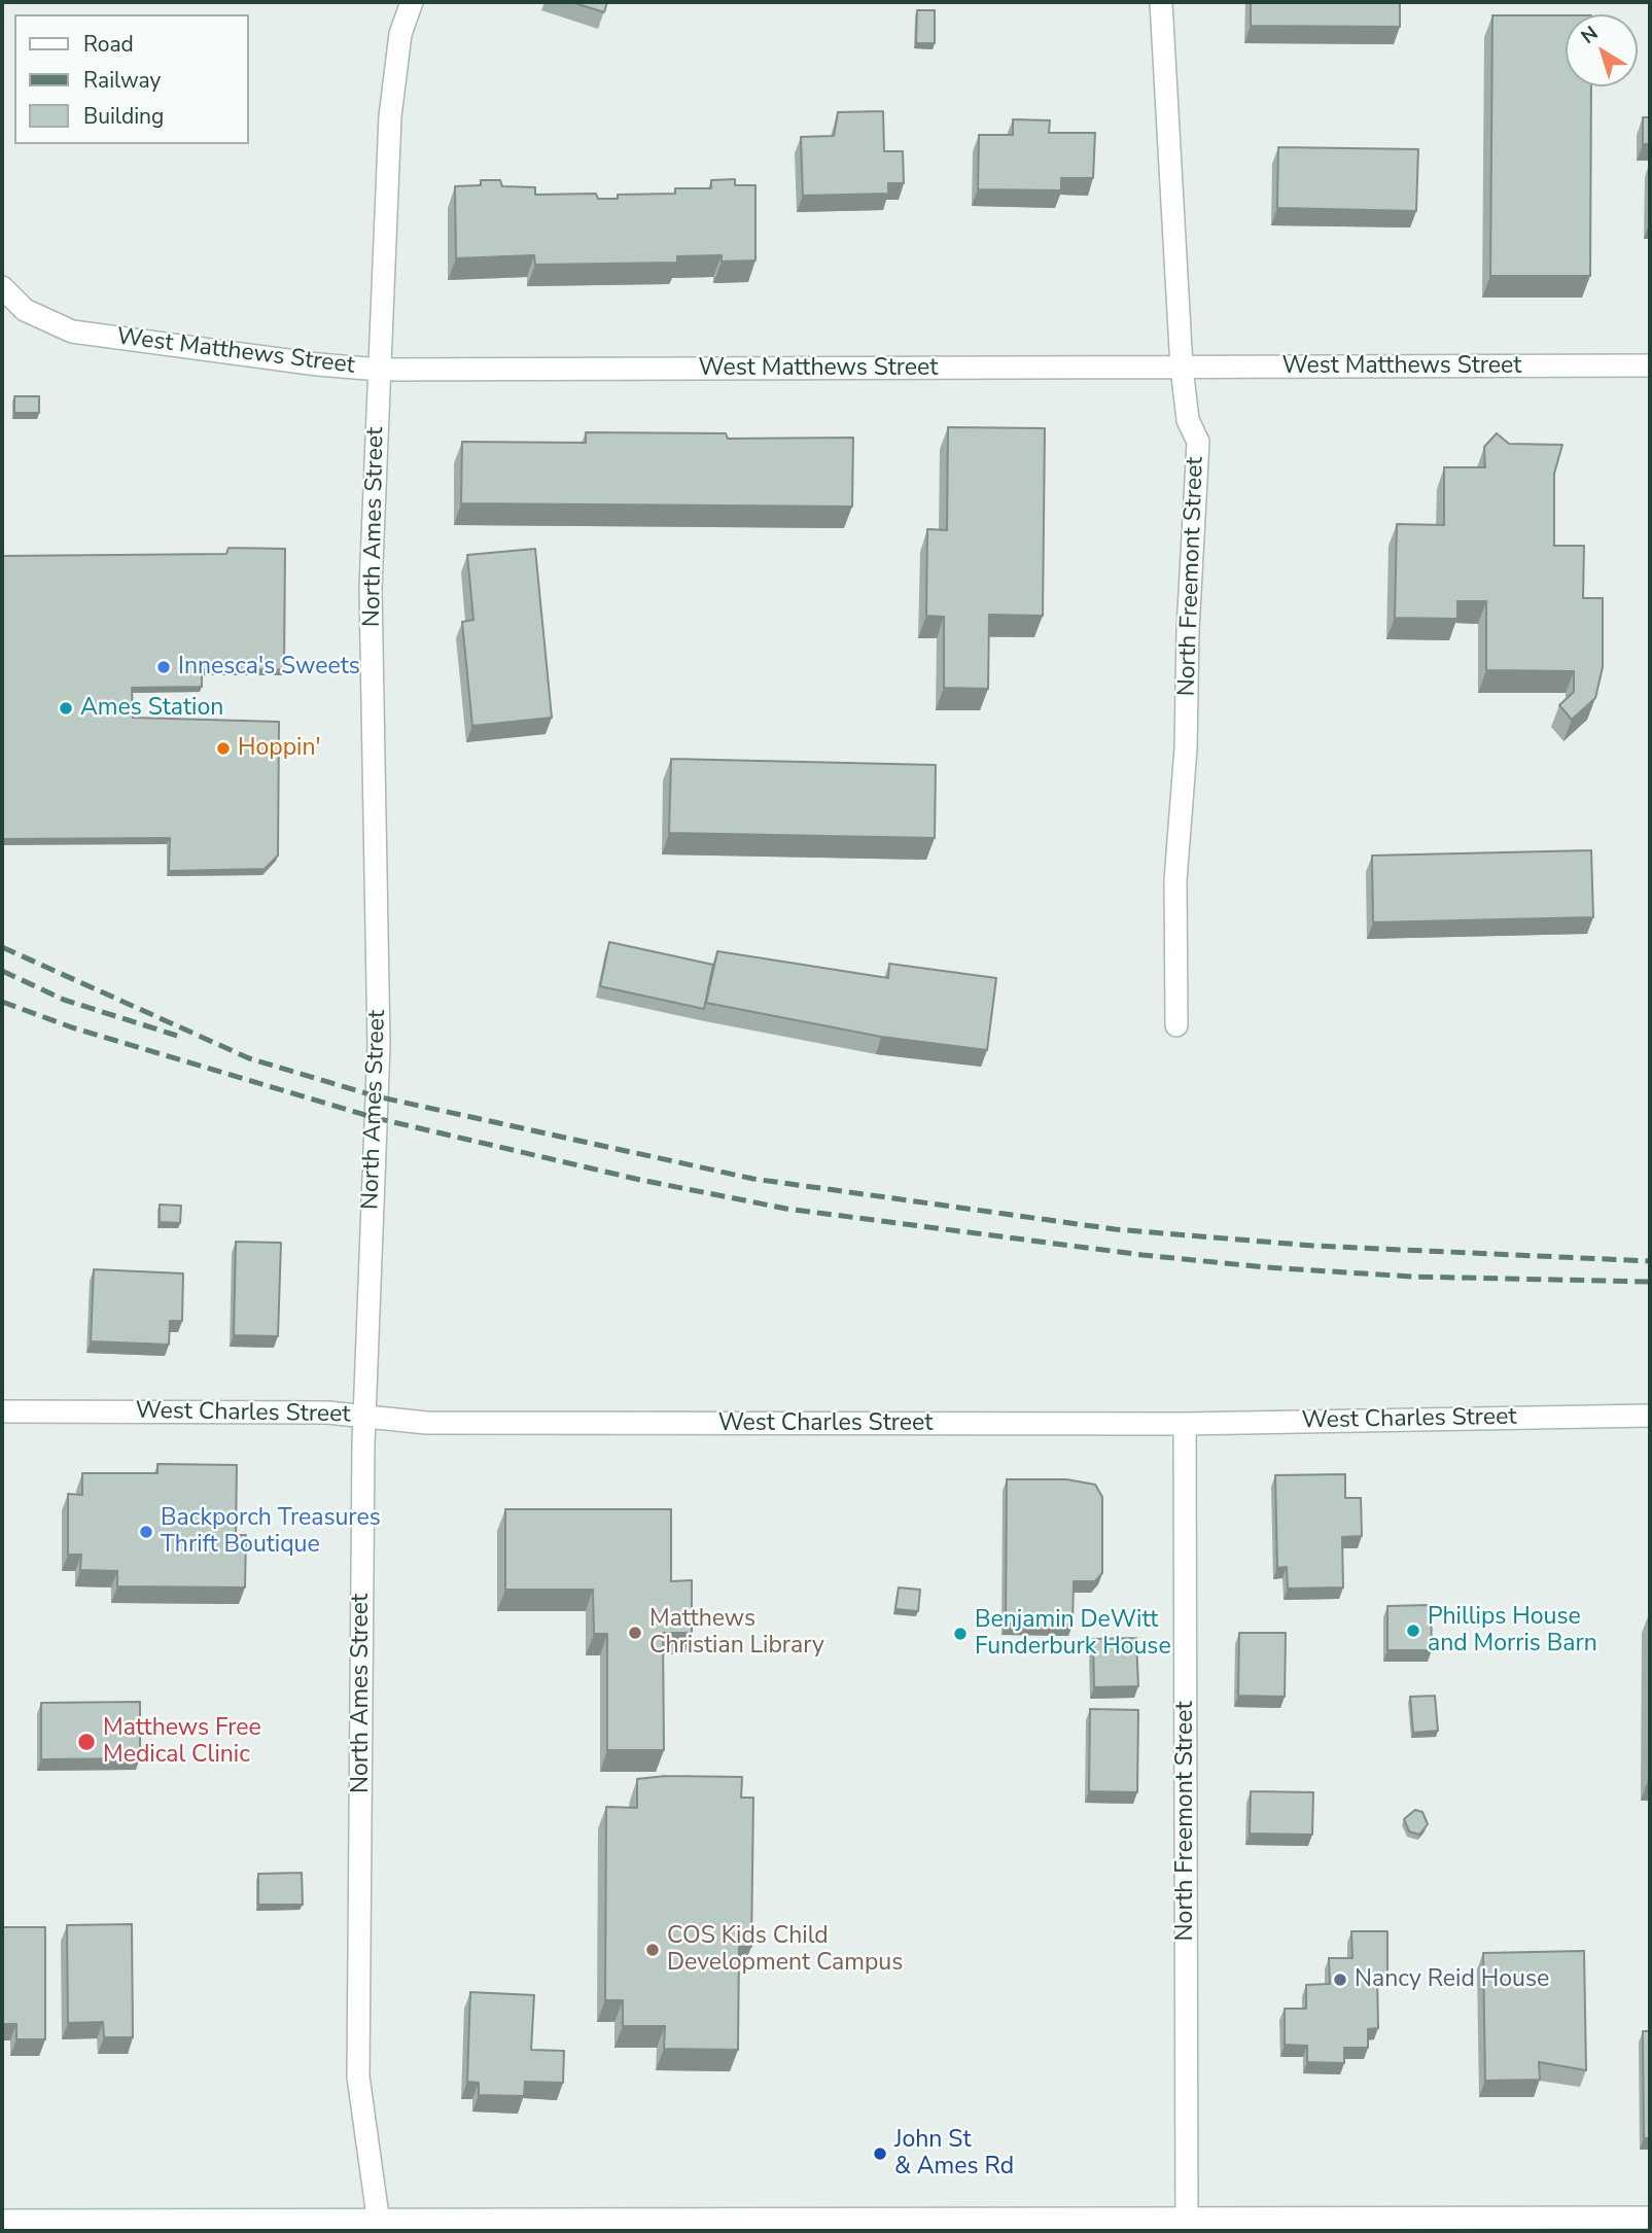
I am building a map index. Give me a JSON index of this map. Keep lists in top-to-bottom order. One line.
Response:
{"streets":{"street":["West Matthews Street","North Ames Street","North Freemont Street","West Charles Street"]},"crossings":[["West Matthews Street","North Ames Street"],["West Matthews Street","North Freemont Street"],["North Ames Street","West Charles Street"],["North Freemont Street","West Charles Street"]],"places":["Innesca's Sweets","Ames Station","Hoppin'","Backporch Treasures Thrift Boutique","Phillips House and Morris Barn","Matthews Christian Library","Benjamin DeWitt Funderburk House","Matthews Free Medical Clinic","COS Kids Child Development Campus","Nancy Reid House","John St & Ames Rd"],"legend":["Road","Railway","Building"],"north":"top left"}
